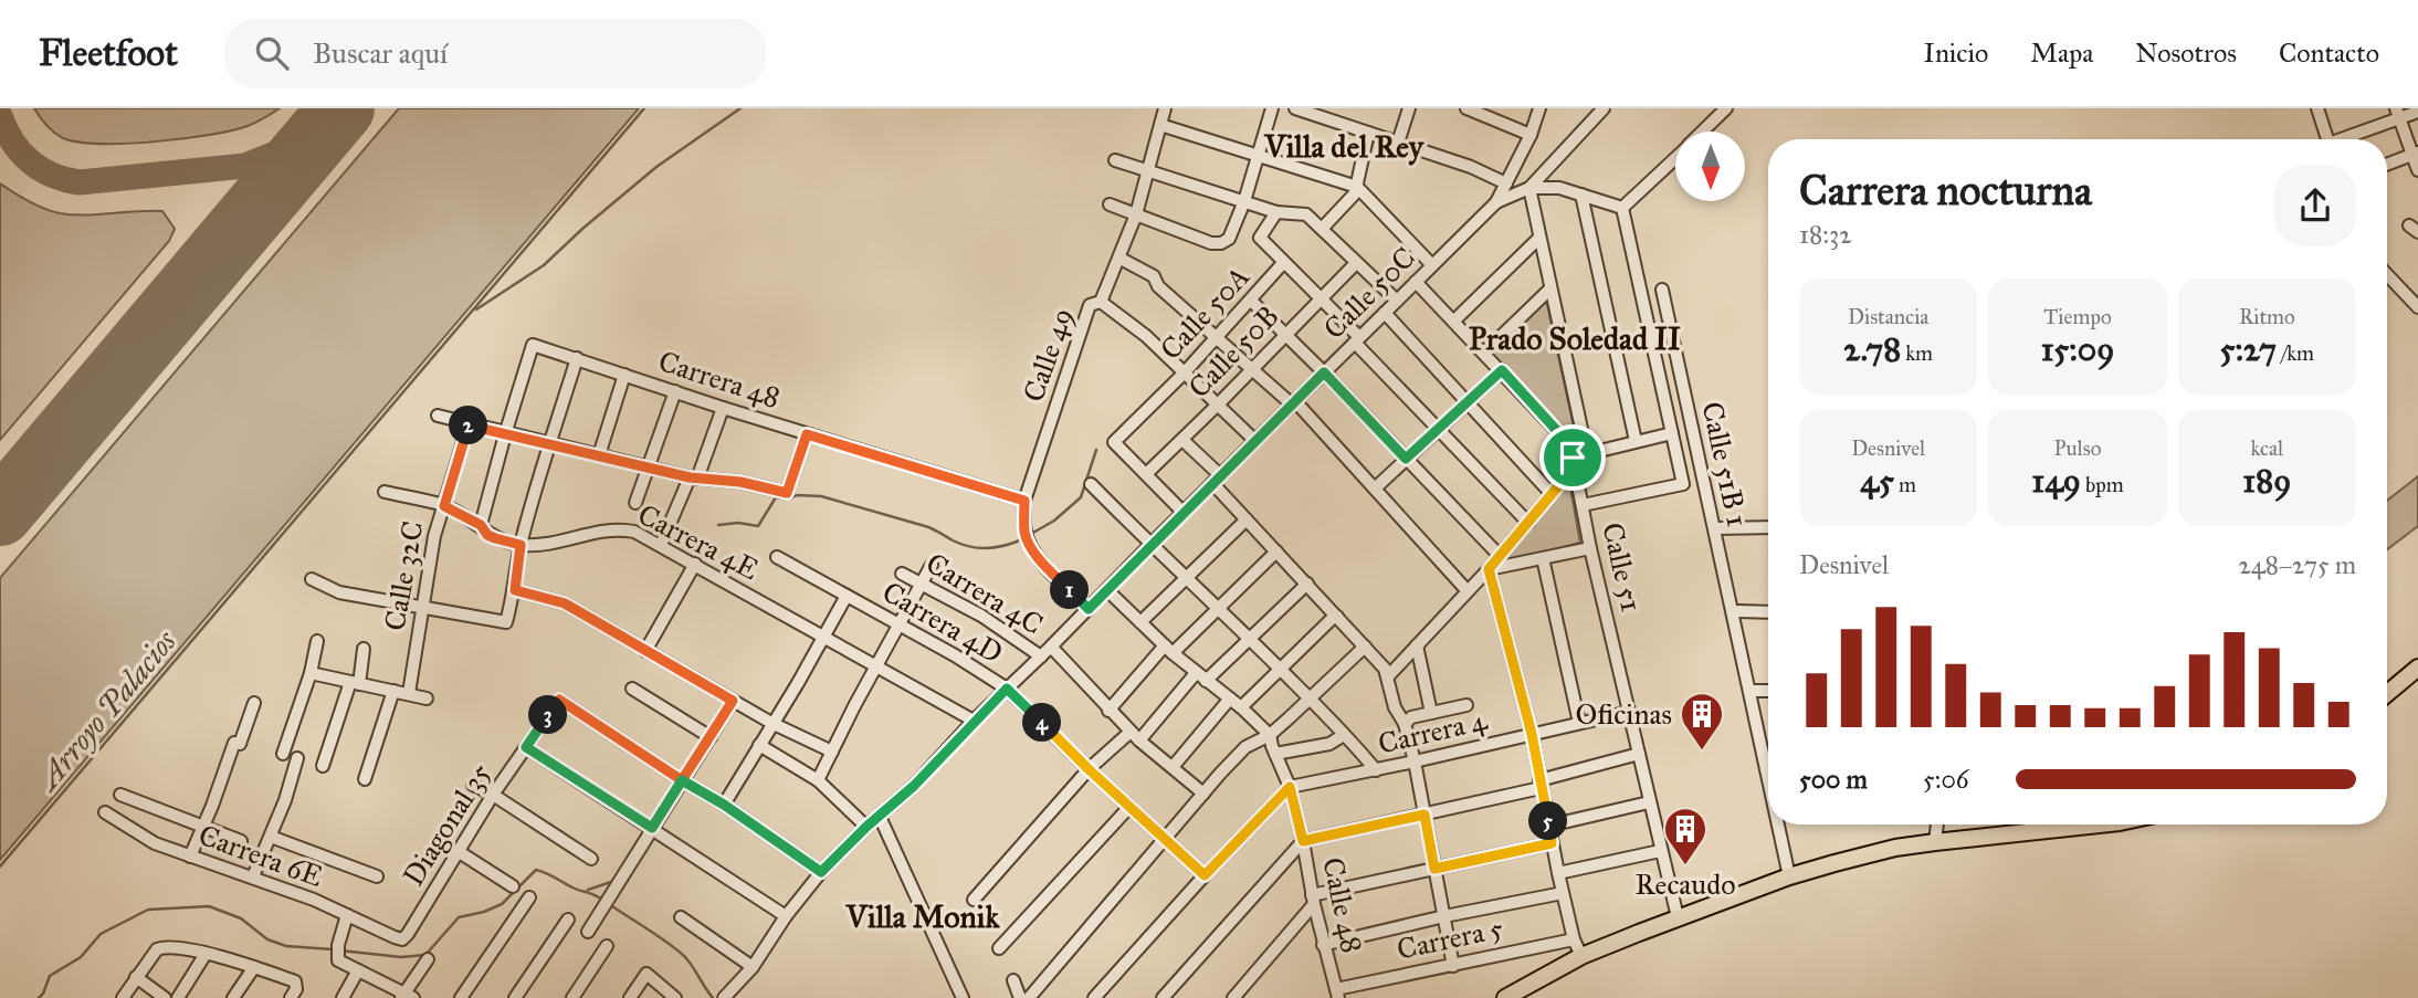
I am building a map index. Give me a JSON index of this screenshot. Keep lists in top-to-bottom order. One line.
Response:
{"streets":{"street":["Calle 50C","Calle 50A","Calle 50B","Calle 49","Carrera 48","Calle 51B 1","Carrera 4E","Calle 51","Calle 32C","Carrera 4C","Carrera 4D","Carrera 4","Diagonal 35","Carrera 6E","Calle 48","Carrera 5"]},"crossings":[["Calle 50C","Calle 49"],["Calle 50C","Carrera 4E"],["Calle 50C","Calle 51"],["Calle 50C","Carrera 4C"],["Calle 50C","Carrera 4D"],["Calle 50A","Calle 50B"],["Calle 49","Carrera 48"],["Carrera 4E","Calle 32C"],["Calle 51","Carrera 4"],["Carrera 4","Calle 48"],["Diagonal 35","Carrera 6E"],["Calle 48","Carrera 5"]],"districts":["Villa del Rey","Prado Soledad II","Villa Monik"],"water":["Arroyo Palacios"],"places":{"building":["Oficinas","Recaudo"]},"north":"bottom","page":{"header":"Fleetfoot","search":"Buscar aquí","nav":["Inicio","Mapa","Nosotros","Contacto"],"heading":["Carrera nocturna","18:32"],"stats":[["Distancia","2.78 km"],["Tiempo","15:09"],["Ritmo","5:27 /km"],["Desnivel","45 m"],["Pulso","149 bpm"],["kcal","189"]],"pins":["2","1","3","4","5"],"chart":["Desnivel","248–275 m"],"list":[{"name":"500 m","note":"5:06"}]}}
